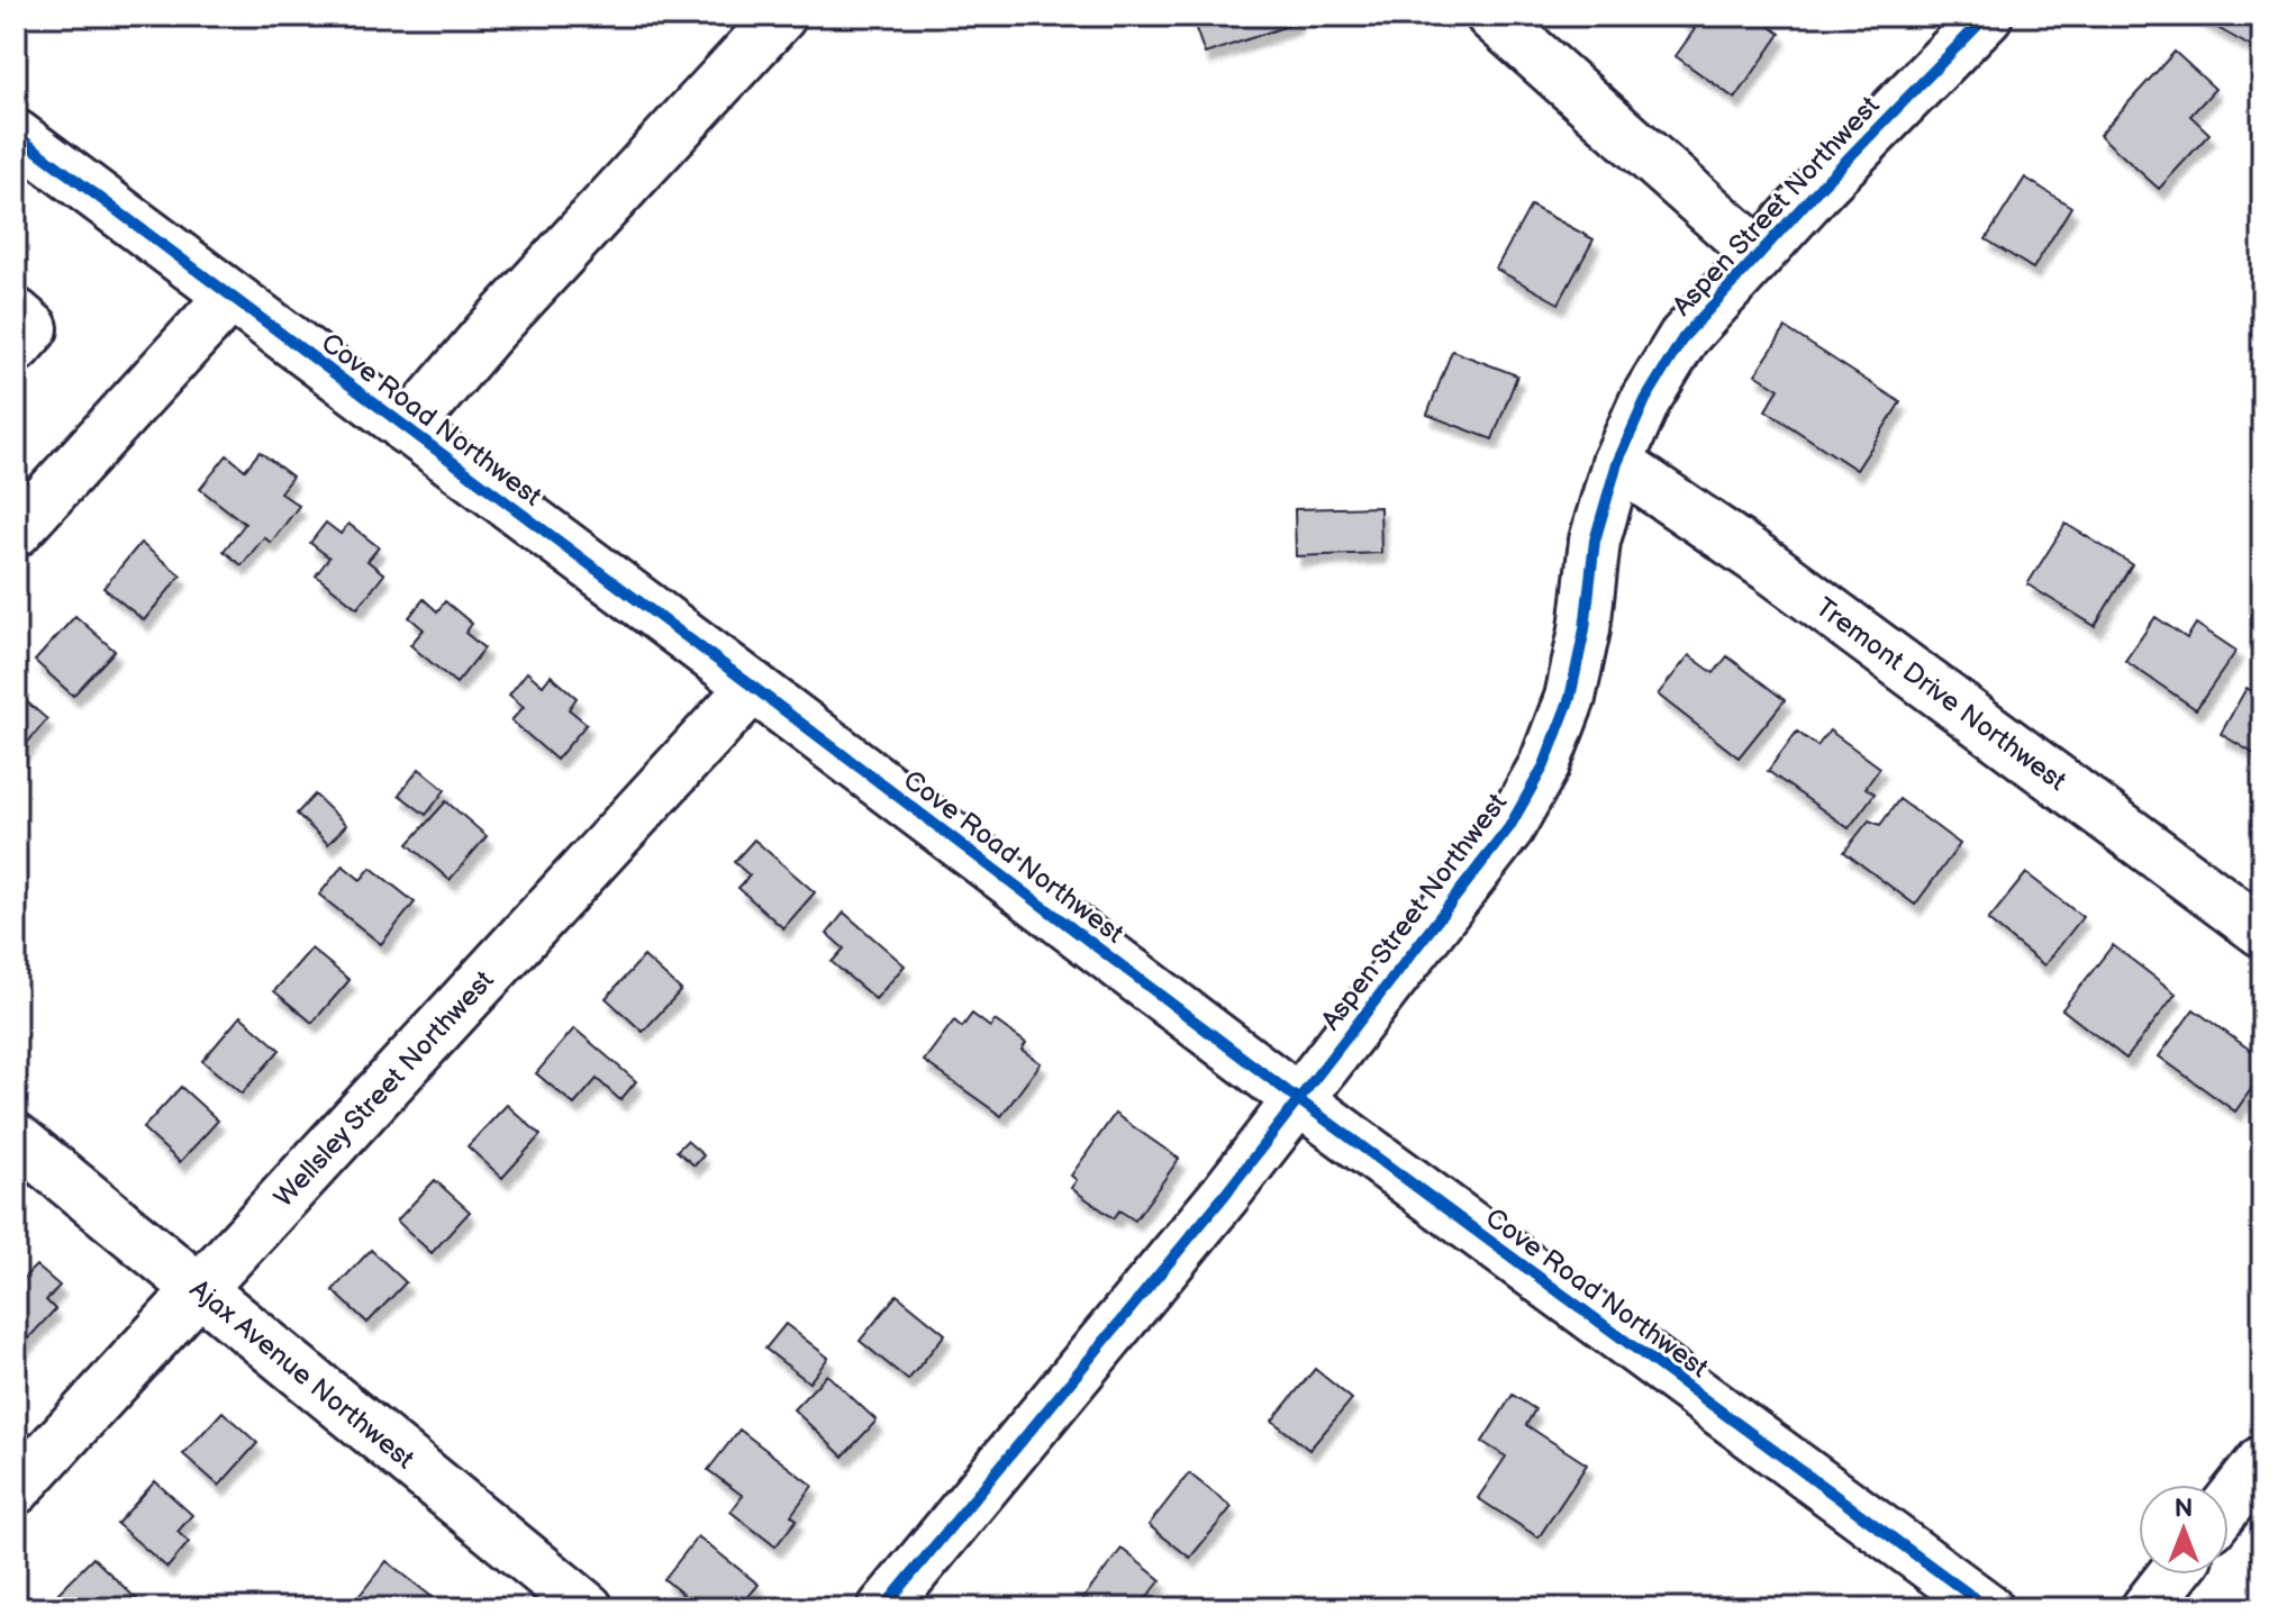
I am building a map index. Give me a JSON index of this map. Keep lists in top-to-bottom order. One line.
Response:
{"streets":{"street":["Aspen Street Northwest","Cove Road Northwest","Tremont Drive Northwest","Wellsley Street Northwest","Ajax Avenue Northwest"]},"crossings":[["Aspen Street Northwest","Cove Road Northwest"],["Aspen Street Northwest","Tremont Drive Northwest"],["Cove Road Northwest","Wellsley Street Northwest"],["Wellsley Street Northwest","Ajax Avenue Northwest"]],"north":"top"}
